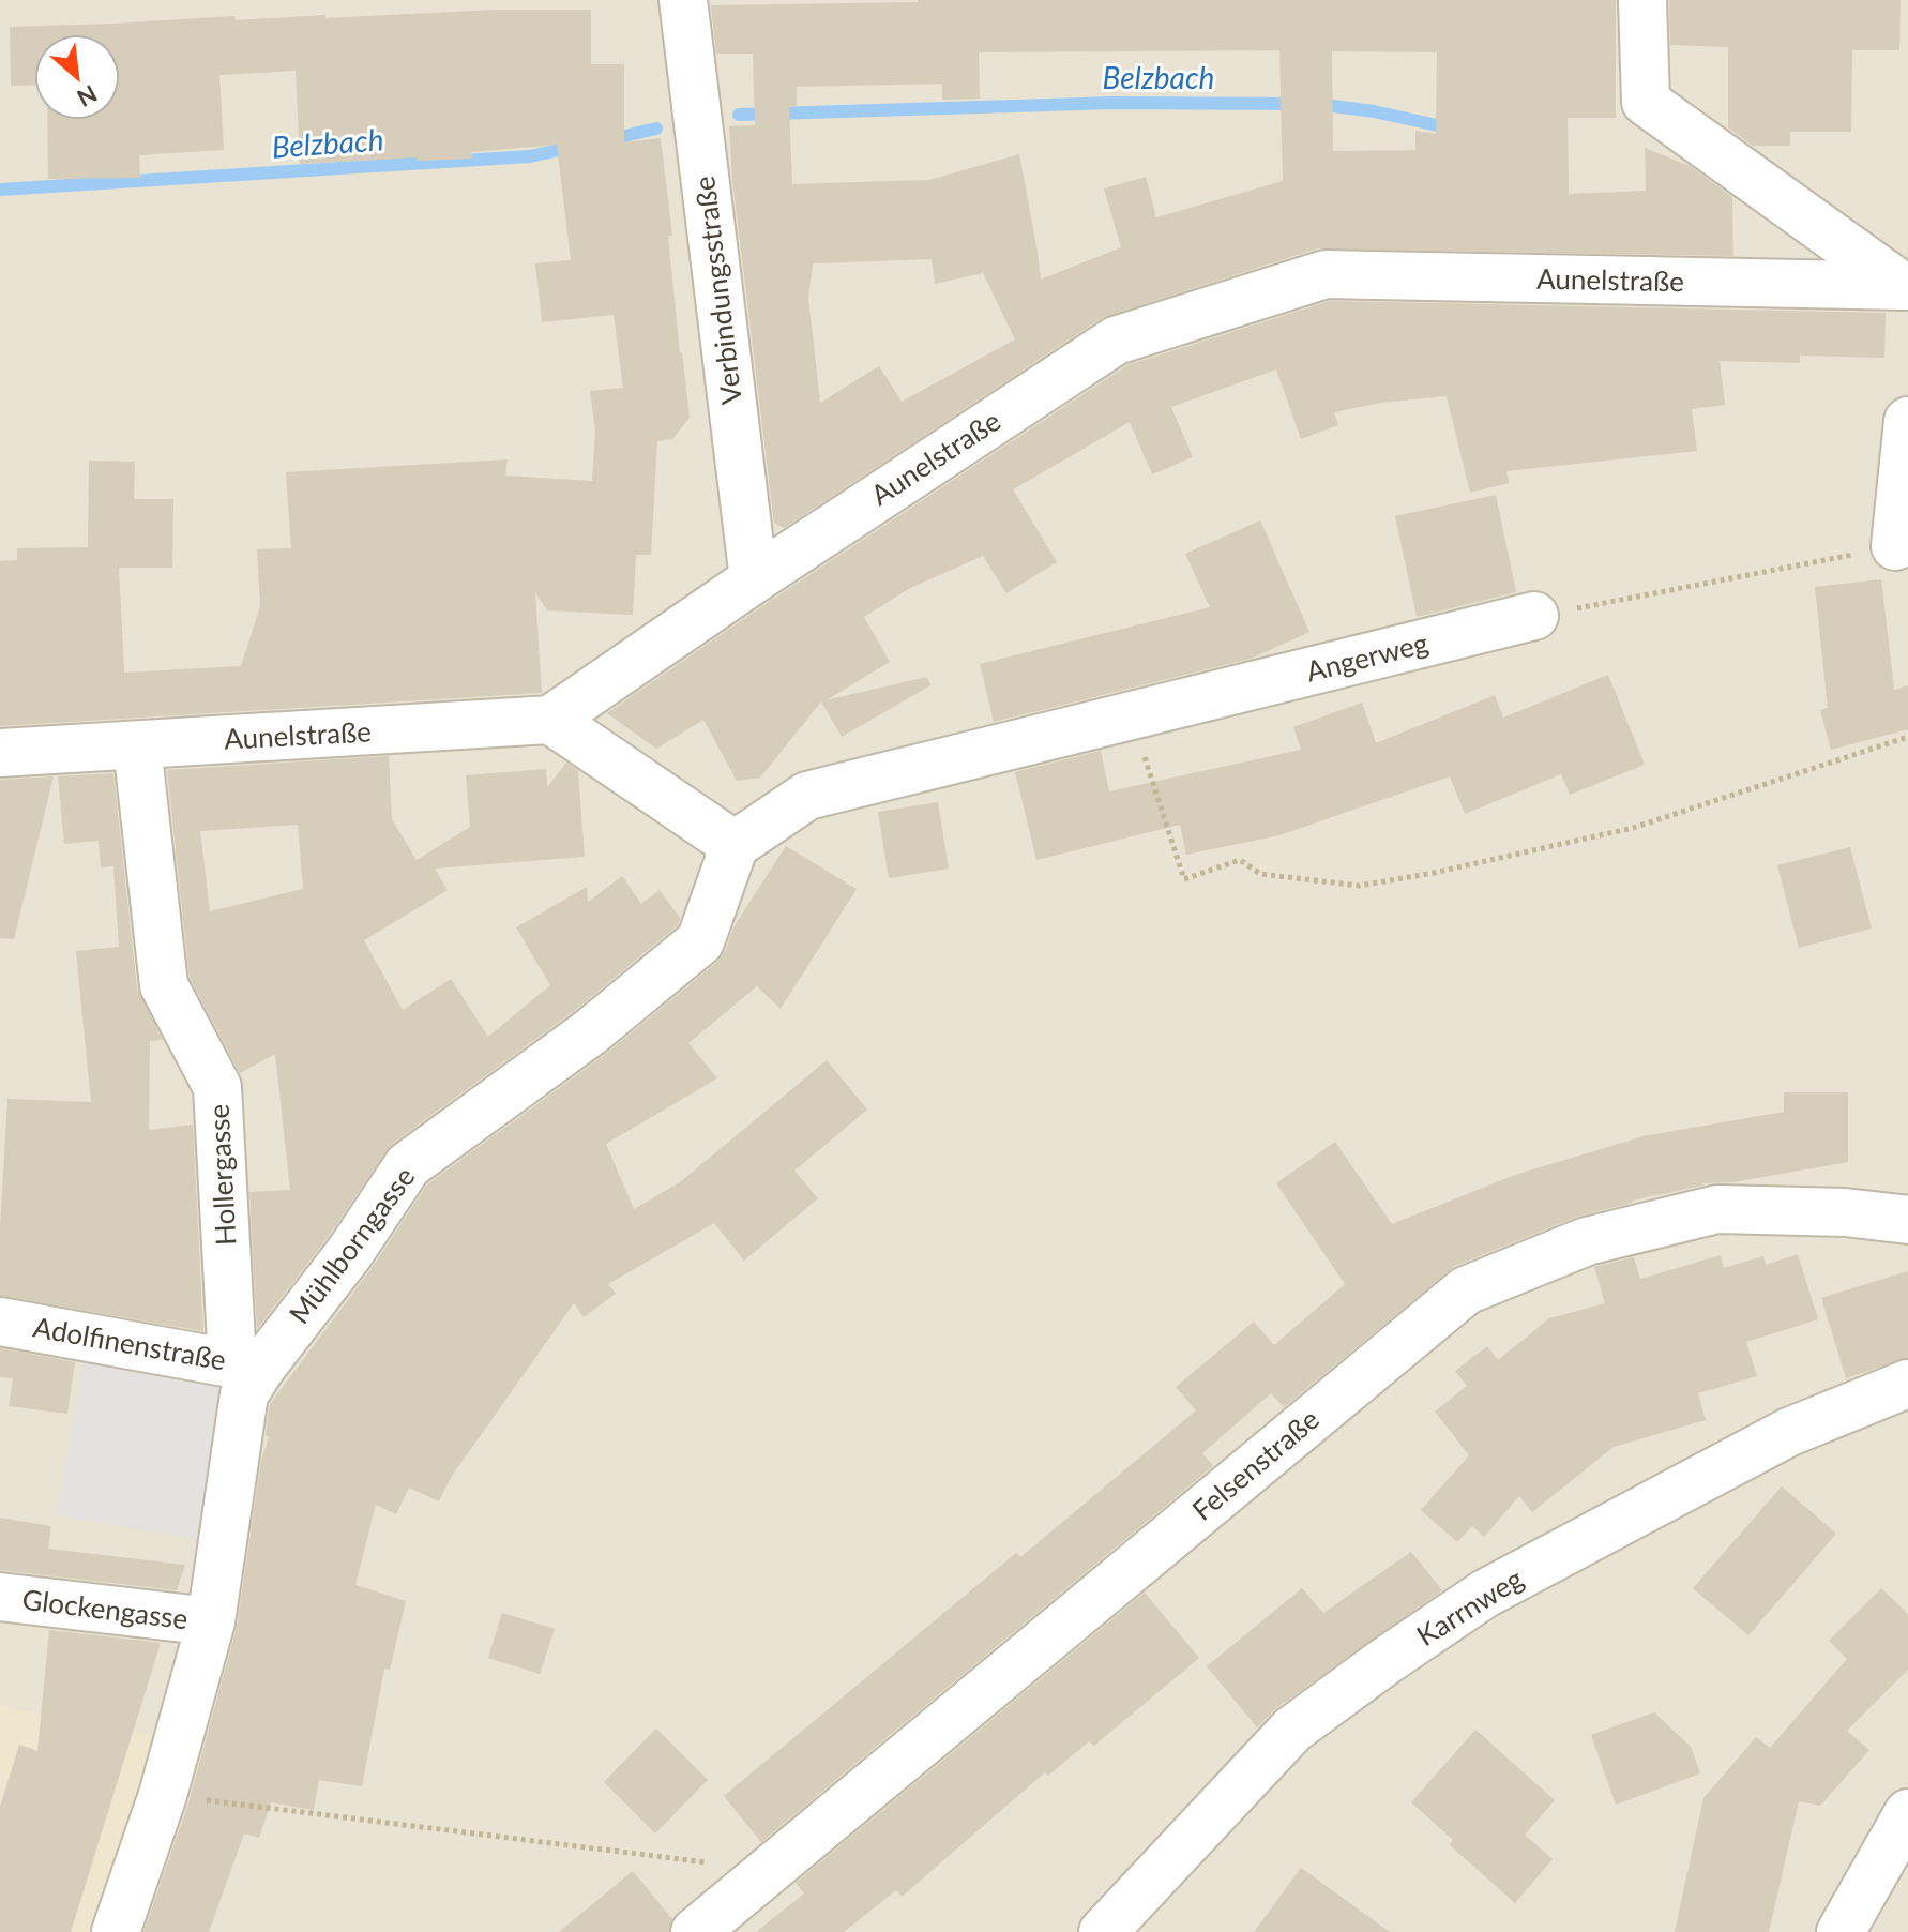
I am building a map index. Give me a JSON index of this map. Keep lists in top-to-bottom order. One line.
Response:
{"streets":{"street":["Aunelstraße","Verbindungsstraße","Angerweg","Hollergasse","Mühlborngasse","Adolfinenstraße","Felsenstraße","Karrnweg","Glockengasse"]},"crossings":[["Aunelstraße","Verbindungsstraße"],["Aunelstraße","Hollergasse"],["Angerweg","Mühlborngasse"],["Hollergasse","Mühlborngasse"],["Hollergasse","Adolfinenstraße"],["Mühlborngasse","Adolfinenstraße"],["Mühlborngasse","Glockengasse"]],"water":["Belzbach"],"north":"bottom right"}
